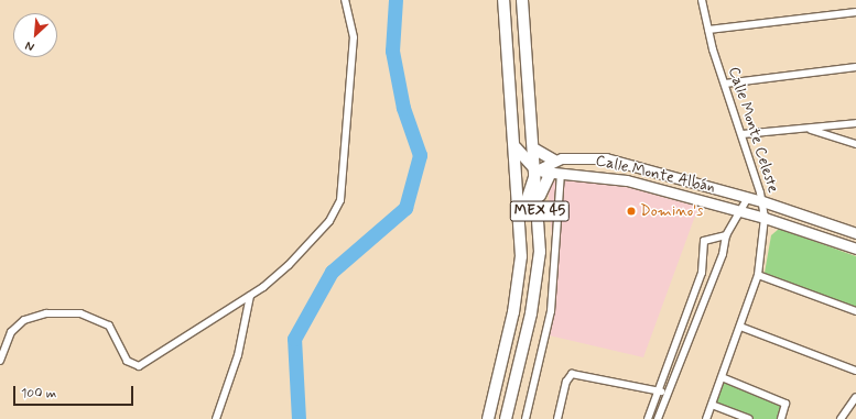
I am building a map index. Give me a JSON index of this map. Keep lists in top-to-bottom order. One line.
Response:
{"streets":{"highway":["MEX 45"],"main road":["Calle Monte Albán"],"street":["Calle Monte Celeste"]},"crossings":[["Calle Monte Celeste","Calle Monte Albán"],["Calle Monte Albán","MEX 45"]],"places":["Domino's"],"scale_bar":"100 m","north":"bottom left"}
